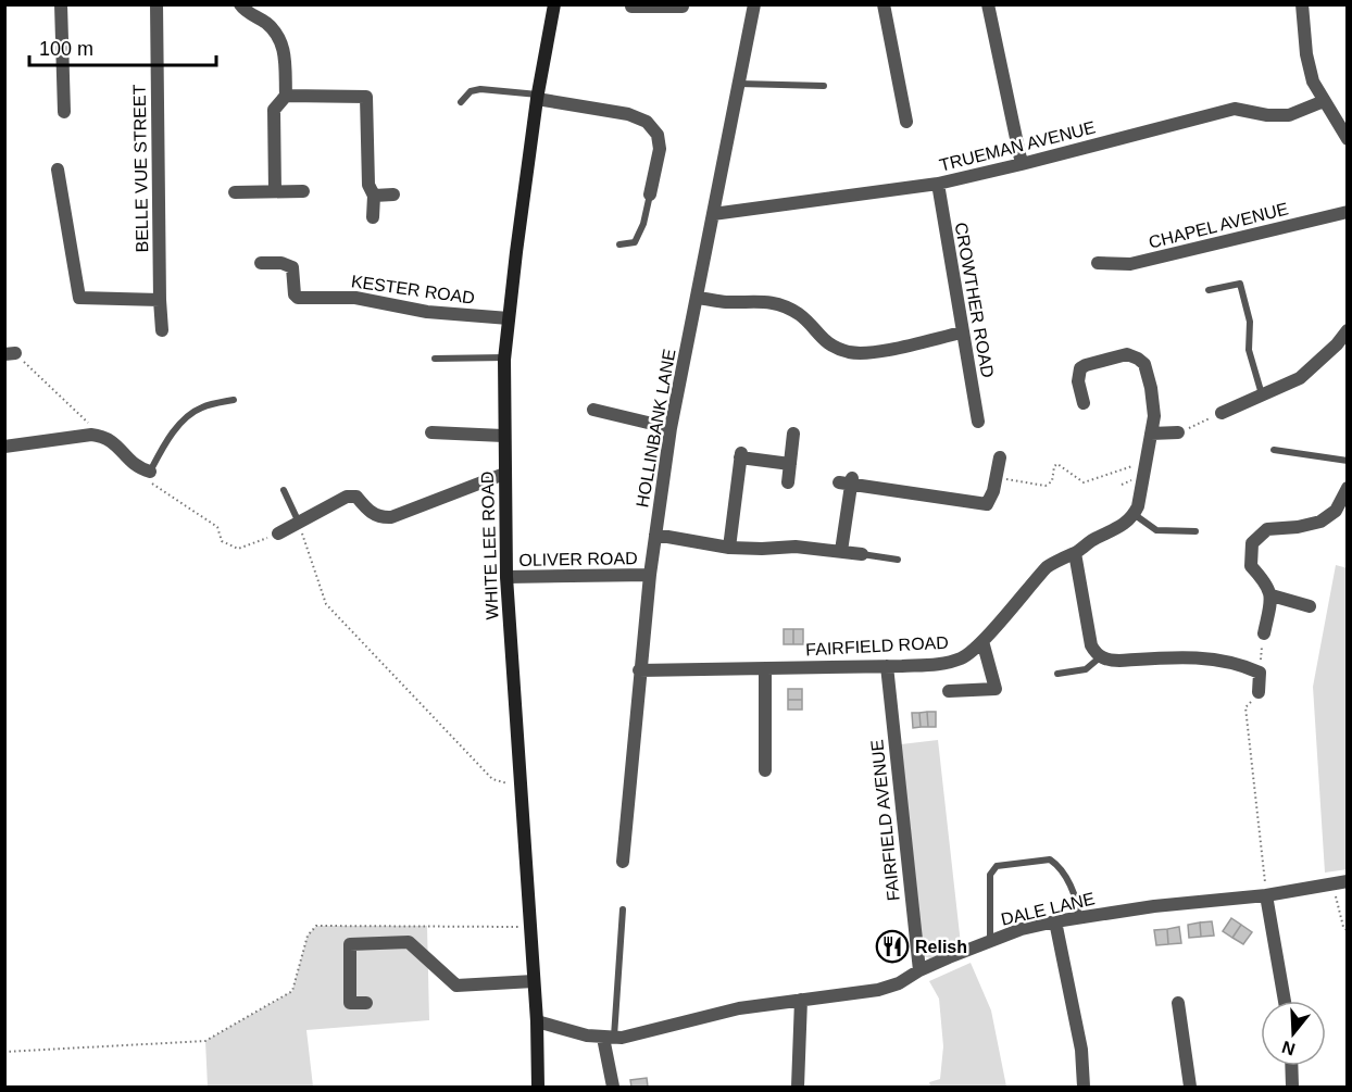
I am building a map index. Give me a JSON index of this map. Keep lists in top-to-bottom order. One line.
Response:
{"streets":{"main road":["WHITE LEE ROAD"],"street":["TRUEMAN AVENUE","BELLE VUE STREET","CHAPEL AVENUE","KESTER ROAD","CROWTHER ROAD","HOLLINBANK LANE","OLIVER ROAD","FAIRFIELD ROAD","FAIRFIELD AVENUE","DALE LANE"]},"crossings":[["TRUEMAN AVENUE","CROWTHER ROAD"],["TRUEMAN AVENUE","HOLLINBANK LANE"],["KESTER ROAD","WHITE LEE ROAD"],["HOLLINBANK LANE","OLIVER ROAD"],["HOLLINBANK LANE","FAIRFIELD ROAD"],["WHITE LEE ROAD","OLIVER ROAD"],["WHITE LEE ROAD","DALE LANE"],["FAIRFIELD ROAD","FAIRFIELD AVENUE"],["FAIRFIELD AVENUE","DALE LANE"]],"places":{"restaurant":["Relish"]},"scale_bar":"100 m","north":"bottom"}
